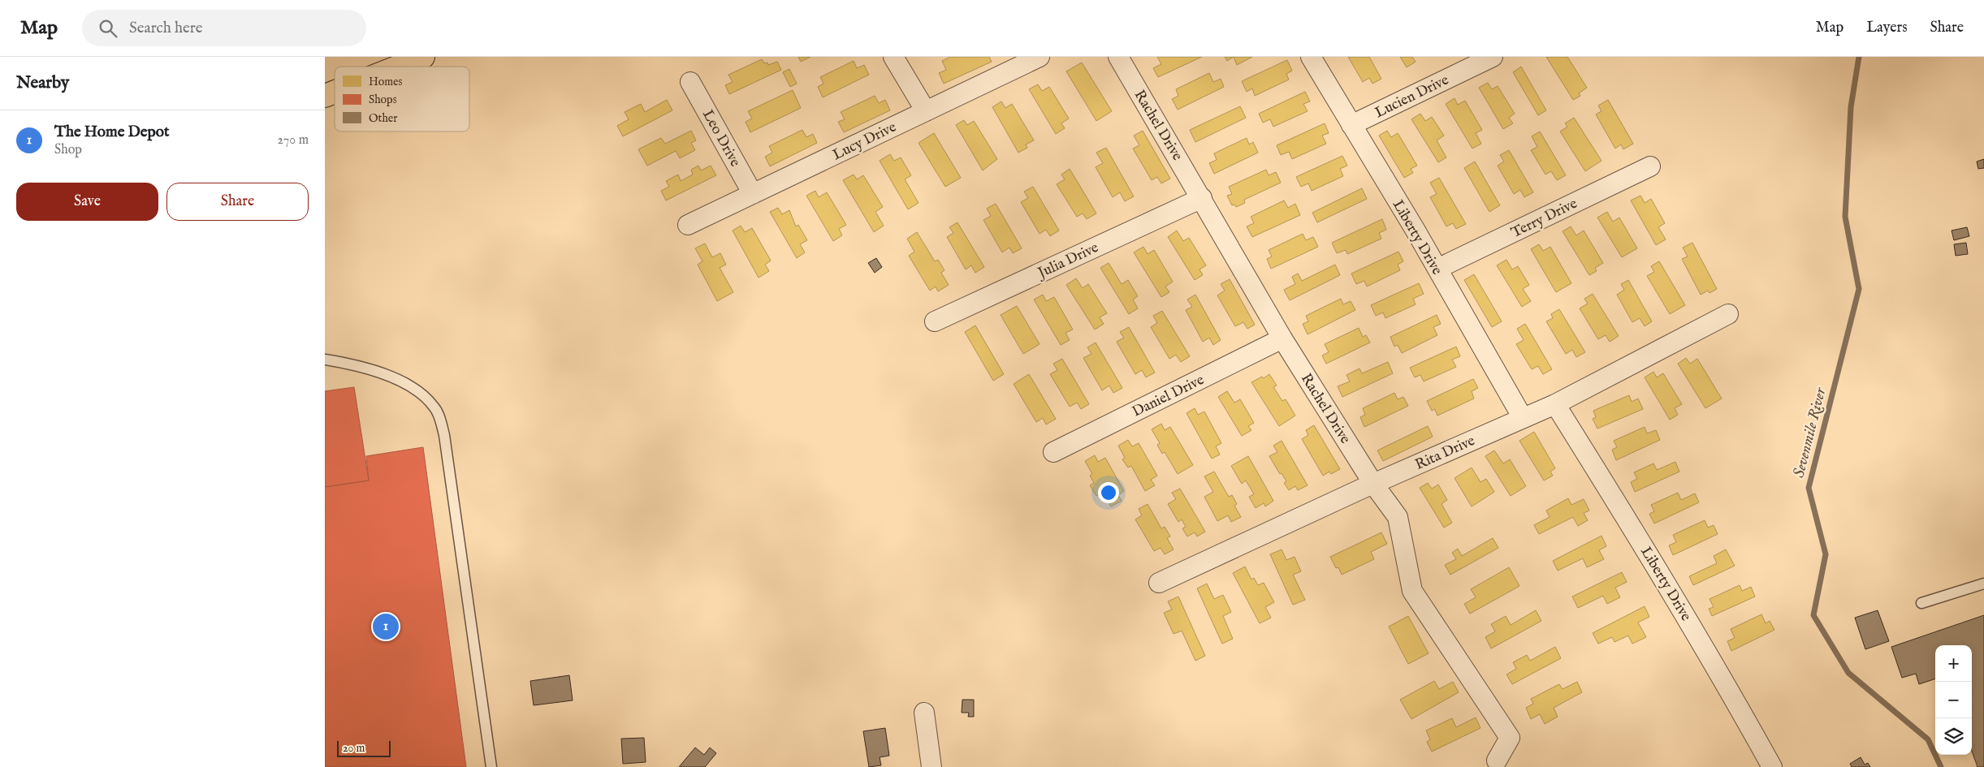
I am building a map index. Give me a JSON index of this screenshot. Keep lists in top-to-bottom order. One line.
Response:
{"streets":{"street":["Lucien Drive","Rachel Drive","Leo Drive","Lucy Drive","Terry Drive","Liberty Drive","Julia Drive","Daniel Drive","Rita Drive"]},"crossings":[["Lucien Drive","Liberty Drive"],["Rachel Drive","Julia Drive"],["Rachel Drive","Daniel Drive"],["Rachel Drive","Rita Drive"],["Leo Drive","Lucy Drive"],["Terry Drive","Liberty Drive"],["Liberty Drive","Rita Drive"]],"water":["Sevenmile River"],"legend":["Homes","Shops","Other"],"scale_bar":"20 m","page":{"header":"Map","search":"Search here","nav":["Map","Layers","Share"],"heading":"Nearby","list":[{"mark":"1","name":"The Home Depot","note":"Shop","value":"270 m"}],"buttons":["Save","Share"],"pins":"1","map_buttons":["+","−"],"scale":"20 m"}}
